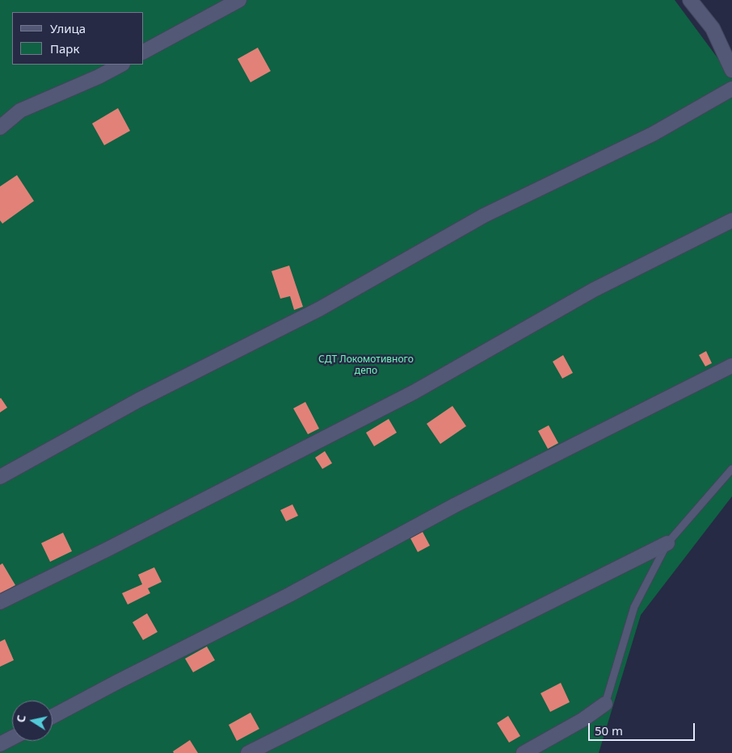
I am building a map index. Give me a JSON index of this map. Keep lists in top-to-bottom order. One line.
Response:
{"parks":["СДТ Локомотивного депо"],"legend":["Улица","Парк"],"scale_bar":"50 m","north":"left"}
